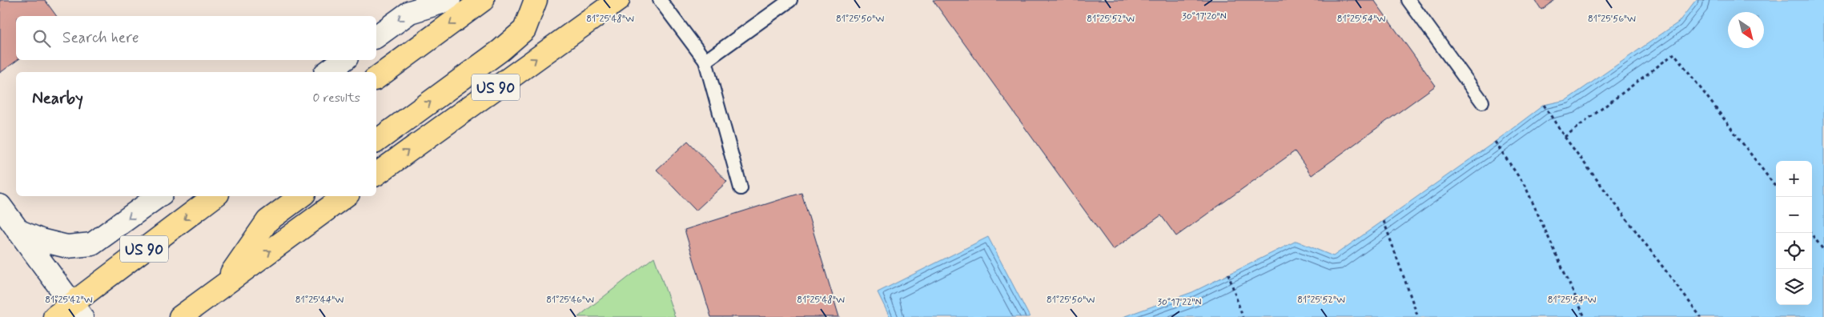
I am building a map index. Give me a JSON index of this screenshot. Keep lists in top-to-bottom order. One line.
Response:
{"streets":{"highway":["US 90"]},"north":"bottom right","page":{"search":"Search here","heading":["Nearby","0 results"],"map_buttons":["+","−"]},"coordinates":["30°17'20\"N","81°25'48\"W","81°25'50\"W","81°25'54\"W","81°25'52\"W","81°25'56\"W","81°25'42\"W","81°25'44\"W","81°25'46\"W","30°17'22\"N"]}
